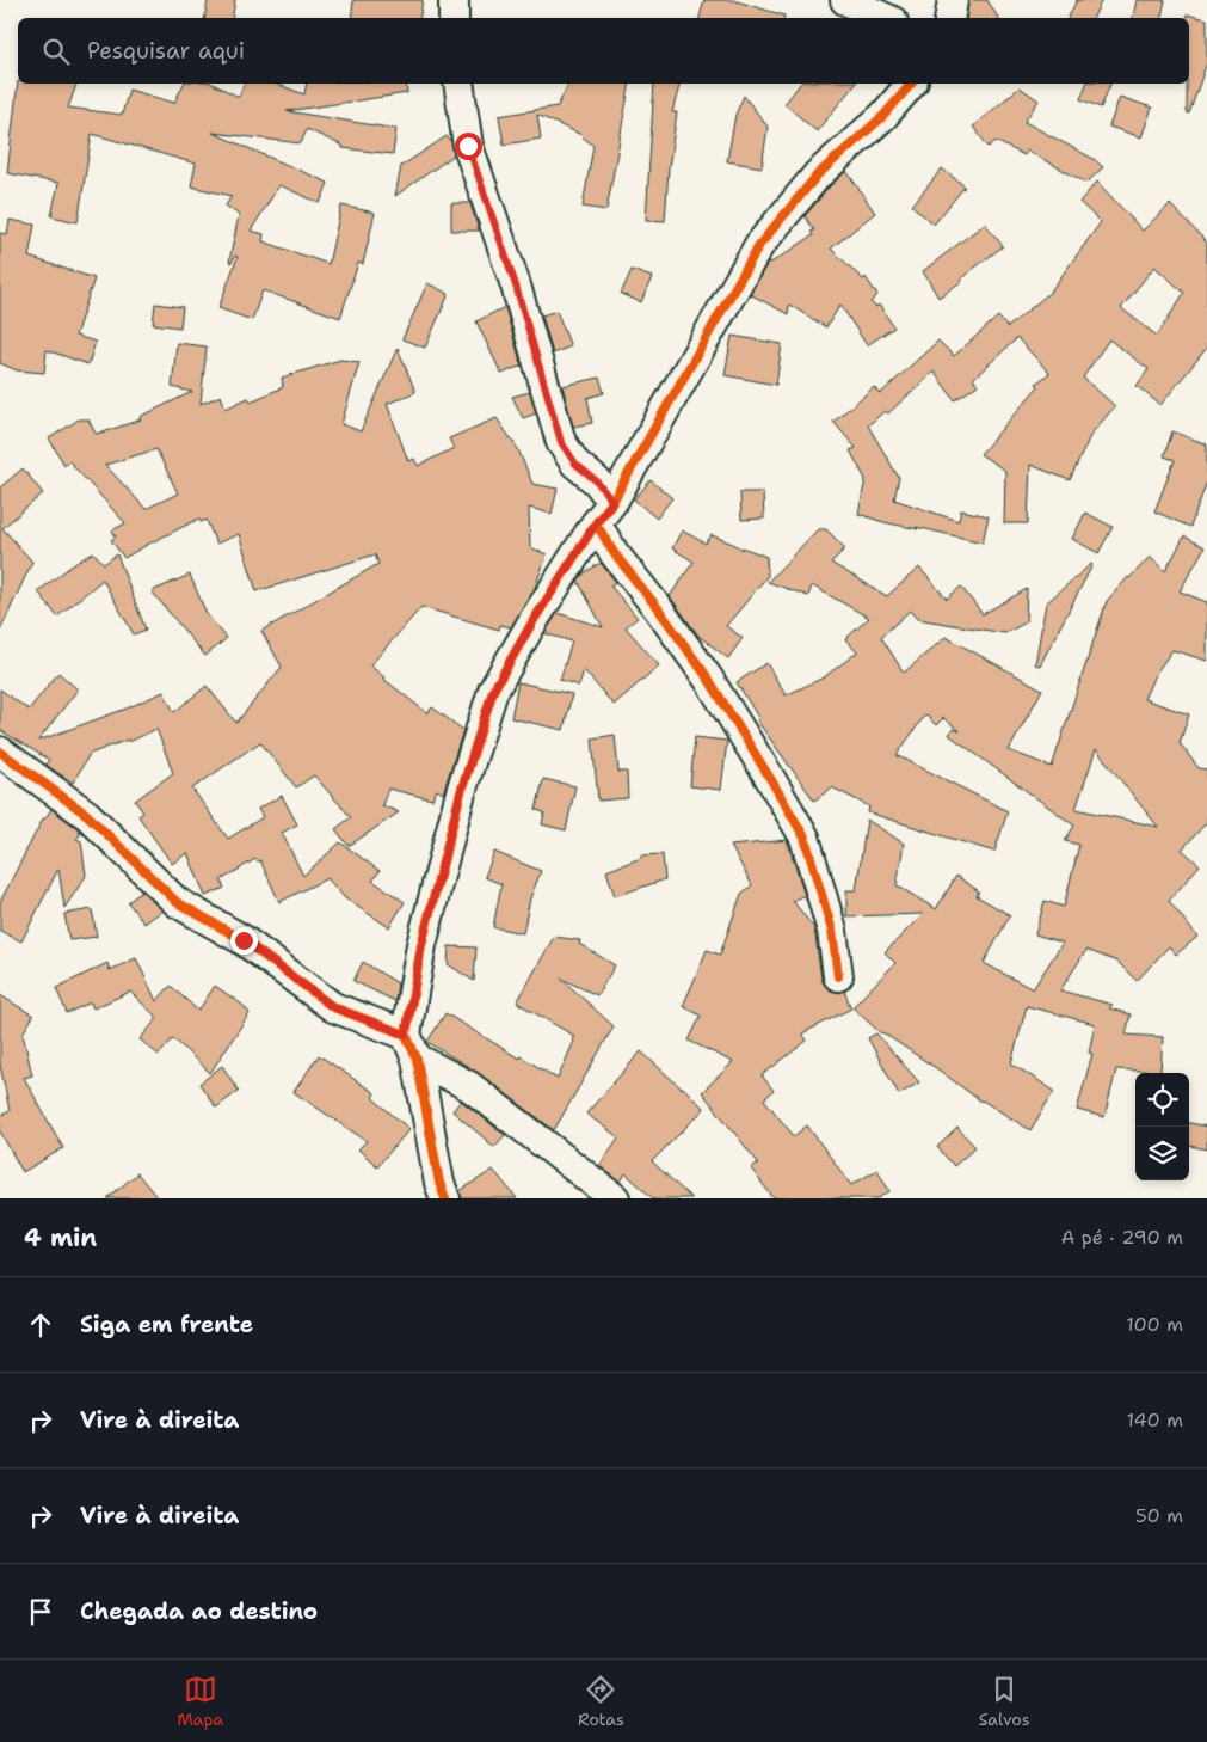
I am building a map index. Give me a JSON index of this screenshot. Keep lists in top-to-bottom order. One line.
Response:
{"page":{"search":"Pesquisar aqui","heading":["4 min","A pé · 290 m"],"list":[["Siga em frente","100 m"],["Vire à direita","140 m"],["Vire à direita","50 m"],"Chegada ao destino"],"nav":["Mapa","Rotas","Salvos"]}}
